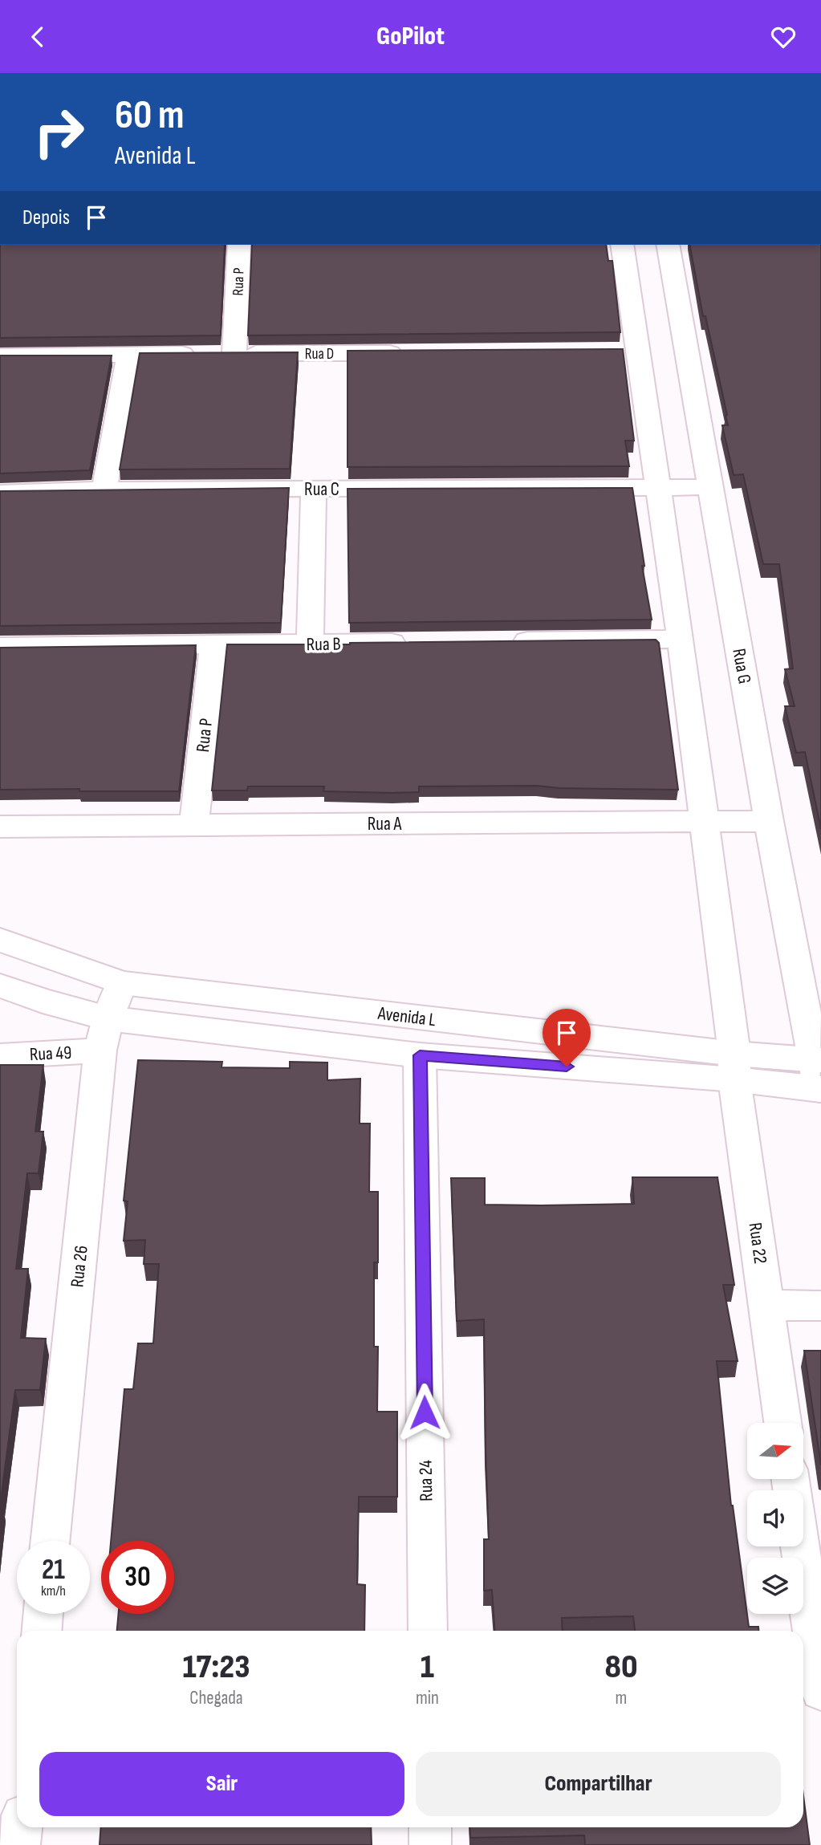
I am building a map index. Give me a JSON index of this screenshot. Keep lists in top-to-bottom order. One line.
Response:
{"streets":{"street":["Rua P","Rua D","Rua C","Rua B","Rua G","Rua A","Avenida L","Rua 49","Rua 22","Rua 26","Rua 24"]},"crossings":[["Rua P","Rua D"],["Rua P","Rua B"],["Rua P","Rua A"],["Rua C","Rua G"],["Rua G","Rua A"],["Rua G","Avenida L"],["Avenida L","Rua 49"],["Avenida L","Rua 22"],["Avenida L","Rua 26"],["Avenida L","Rua 24"],["Rua 49","Rua 26"]],"north":"right","page":{"header":"GoPilot","turn":["60 m","Avenida L"],"then":"Depois","speed":"21 km/h","limit":"30","eta":["17:23","Chegada","1","min","80","m"],"buttons":["Sair","Compartilhar"]}}
